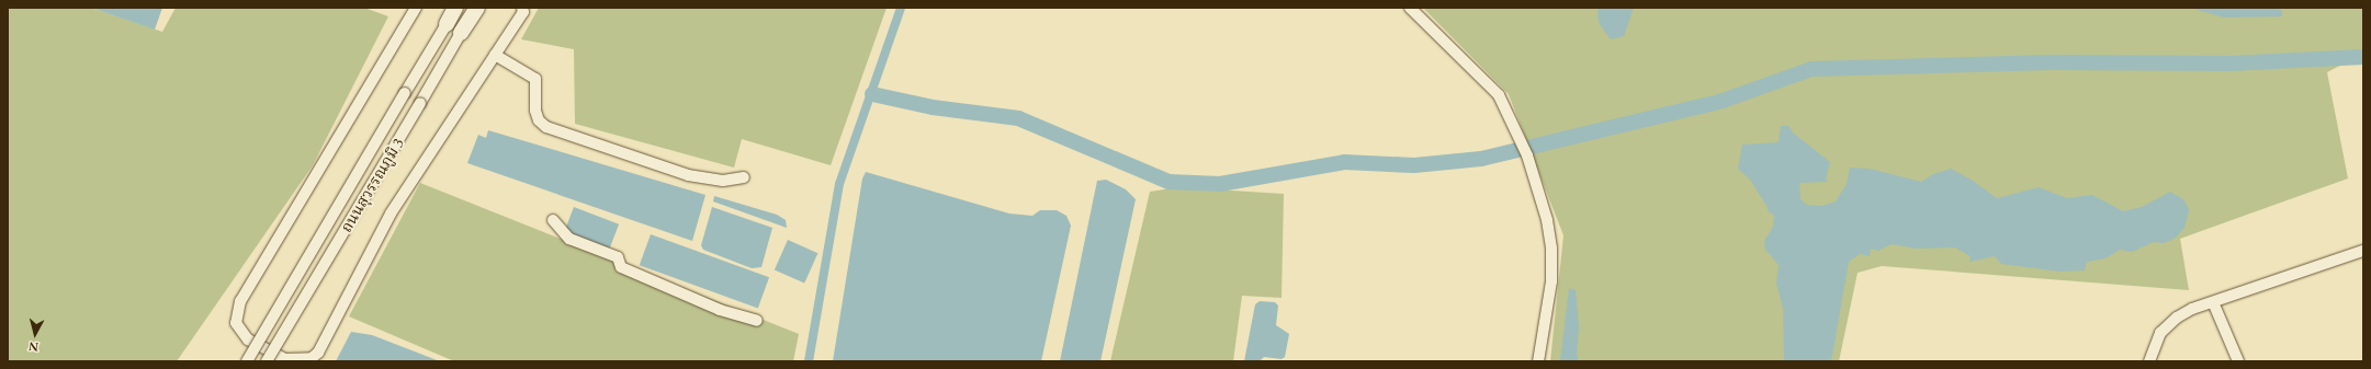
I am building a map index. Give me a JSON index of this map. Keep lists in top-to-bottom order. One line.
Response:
{"streets":{"main road":["ถนนสุวรรณภูมิ 3"]},"north":"bottom"}
